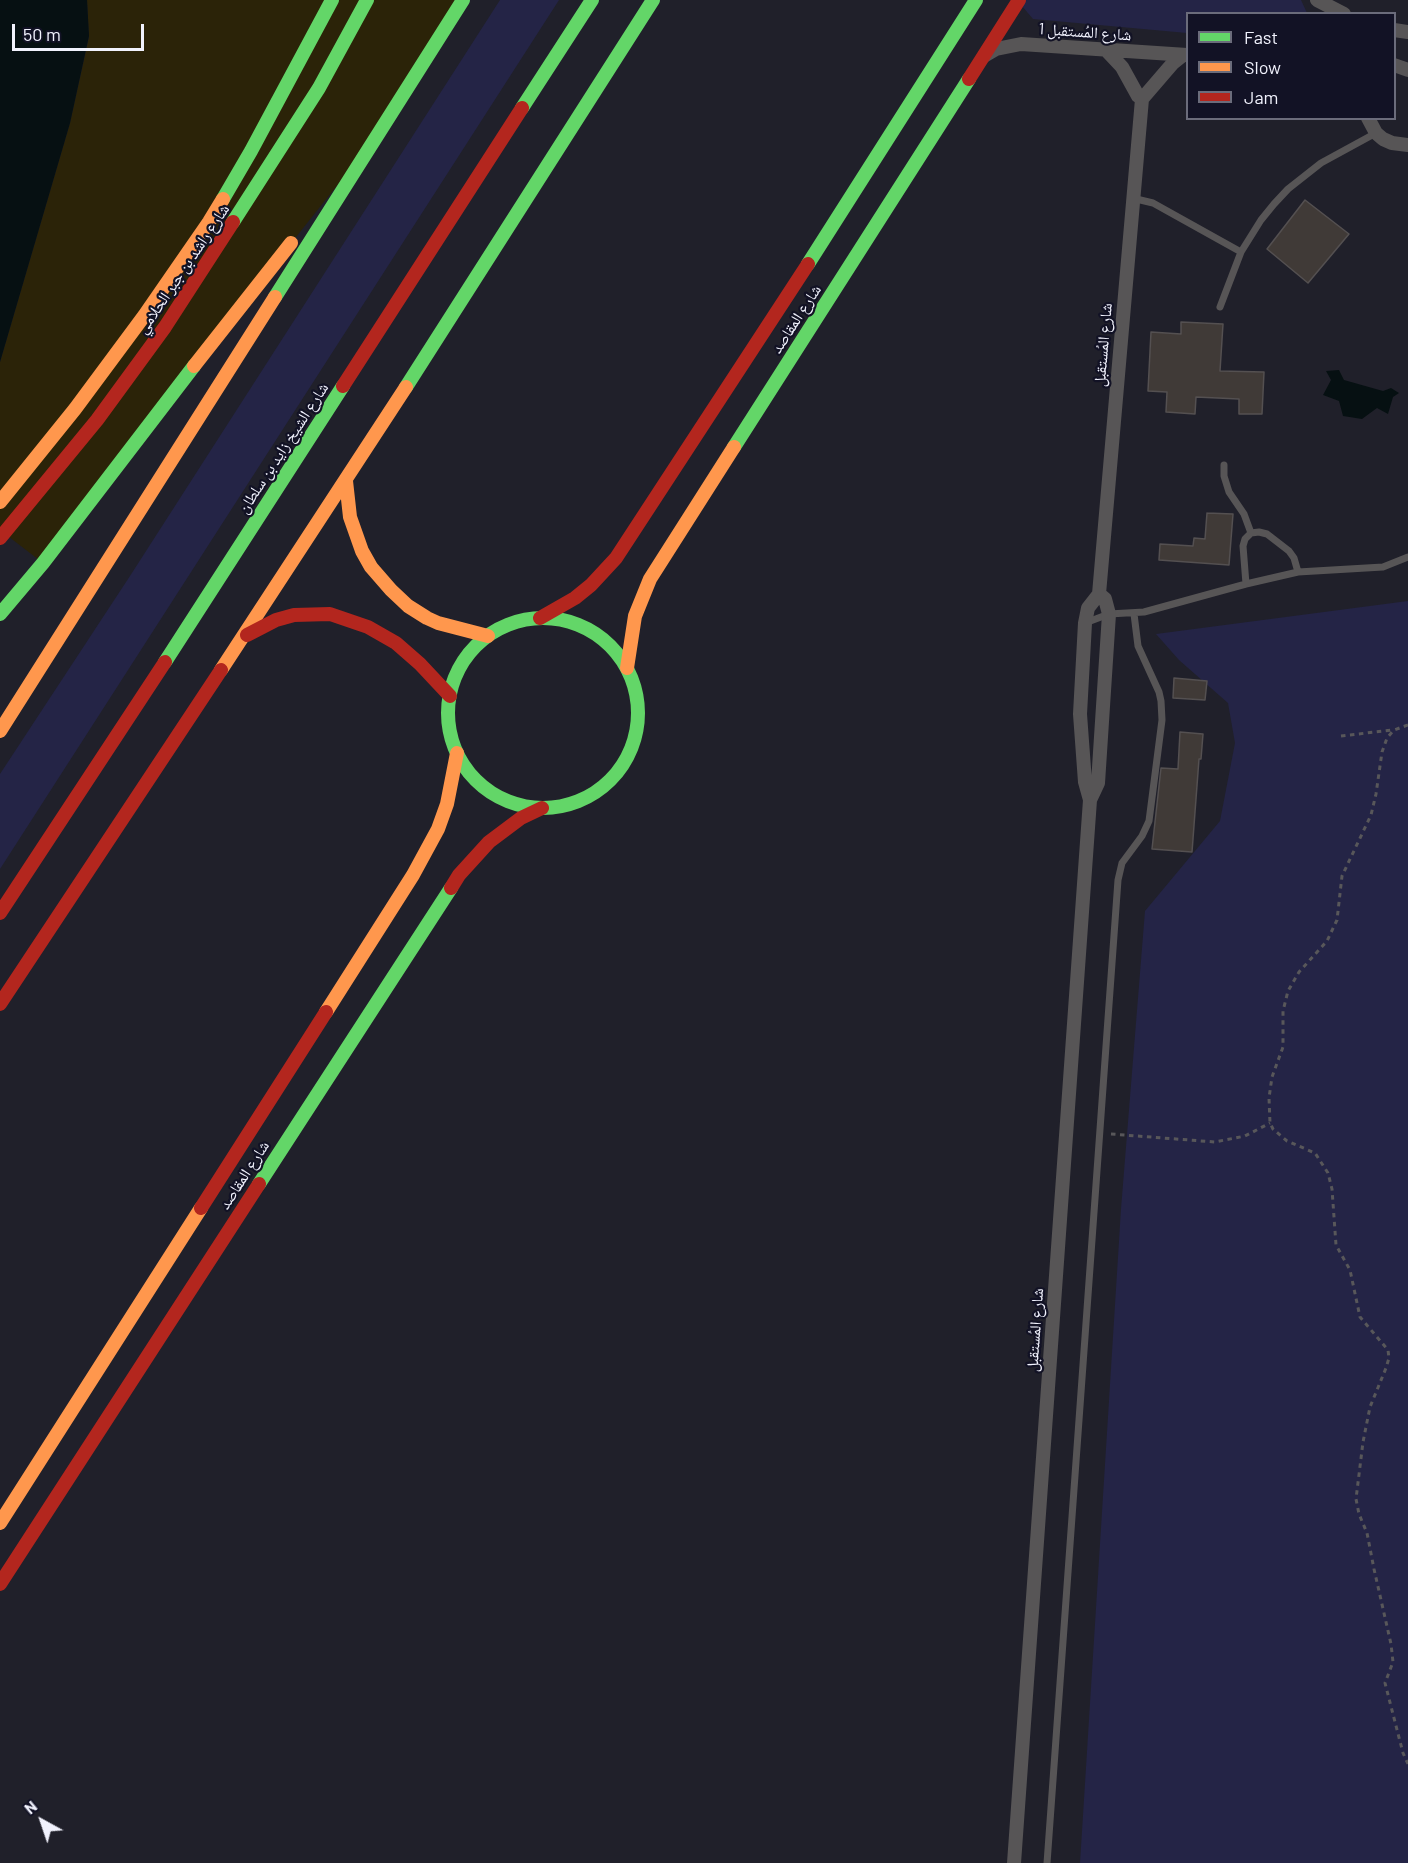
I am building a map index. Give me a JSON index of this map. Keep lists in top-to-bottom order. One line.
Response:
{"streets":{"main road":["شارع راشد بن جبر الحلامي","شارع المقاصد","شارع الشيخ زايد بن سلطان"],"street":["شارع المُستقبل 1","شارع المُستقبل"]},"crossings":[["شارع المُستقبل 1","شارع المقاصد"]],"legend":["Fast","Slow","Jam"],"scale_bar":"50 m","north":"top left"}
